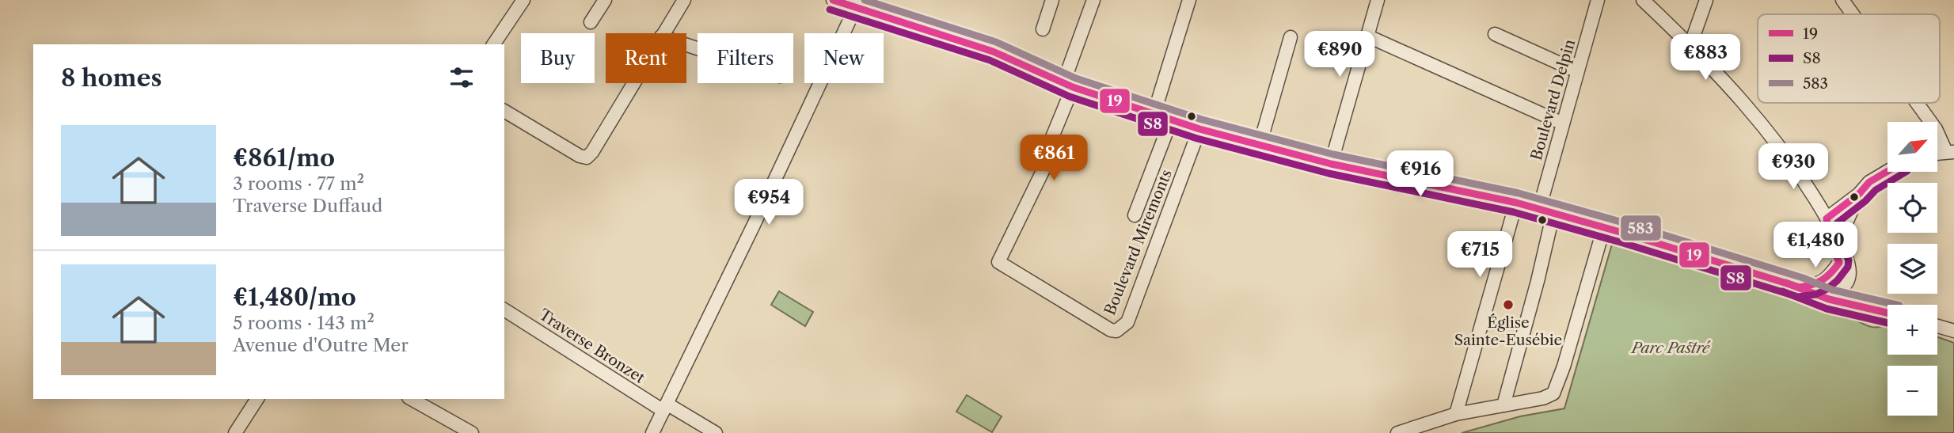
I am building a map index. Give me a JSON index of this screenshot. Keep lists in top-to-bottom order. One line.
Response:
{"streets":{"street":["Boulevard Delpin","Boulevard Miremonts","Traverse Bronzet"]},"parks":["Parc Pastré"],"places":["Église Sainte-Eusébie"],"lines":["transit line 19","transit line 583","transit line S8"],"legend":["19","S8","583"],"north":"top right","page":{"price":["€890","€883","€861","€930","€916","€954","€1,480","€715"],"chip":["Buy","Rent","Filters","New"],"heading":"8 homes","list":[{"name":"€861/mo","note":"3 rooms · 77 m² · Traverse Duffaud"},{"name":"€1,480/mo","note":"5 rooms · 143 m² · Avenue d'Outre Mer"}],"map_buttons":["+","−"]}}
